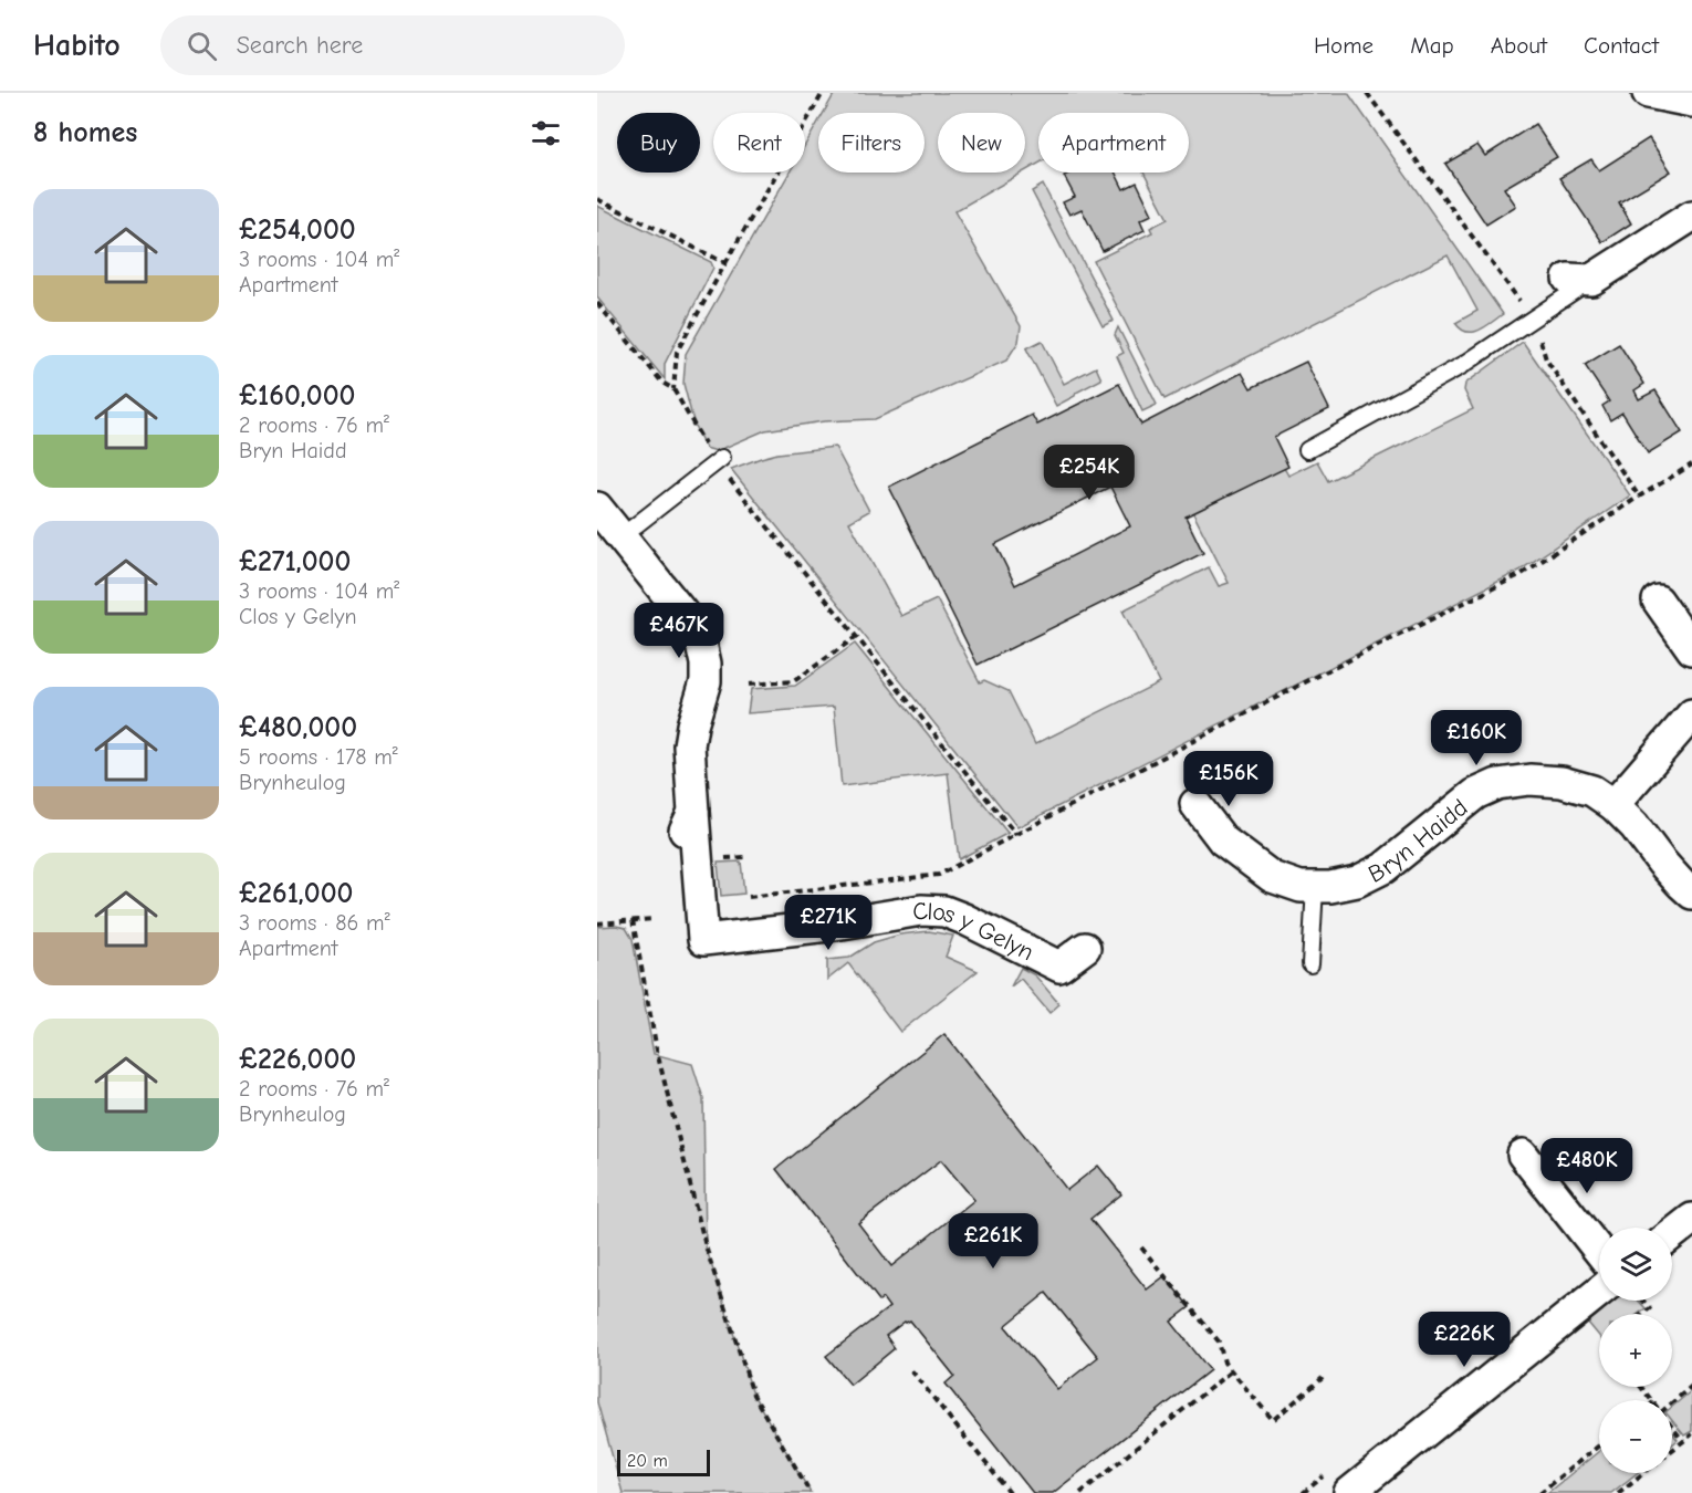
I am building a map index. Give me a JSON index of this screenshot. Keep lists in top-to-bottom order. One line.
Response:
{"streets":{"street":["Bryn Haidd","Clos y Gelyn"]},"scale_bar":"20 m","page":{"header":"Habito","search":"Search here","nav":["Home","Map","About","Contact"],"heading":"8 homes","chip":["Buy","Rent","Filters","New","Apartment"],"list":[{"name":"£254,000","note":"3 rooms · 104 m² · Apartment"},{"name":"£160,000","note":"2 rooms · 76 m² · Bryn Haidd"},{"name":"£271,000","note":"3 rooms · 104 m² · Clos y Gelyn"},{"name":"£480,000","note":"5 rooms · 178 m² · Brynheulog"},{"name":"£261,000","note":"3 rooms · 86 m² · Apartment"},{"name":"£226,000","note":"2 rooms · 76 m² · Brynheulog"}],"price":["£254K","£467K","£160K","£156K","£271K","£480K","£261K","£226K"],"map_buttons":["+","−"],"scale":"20 m"}}
